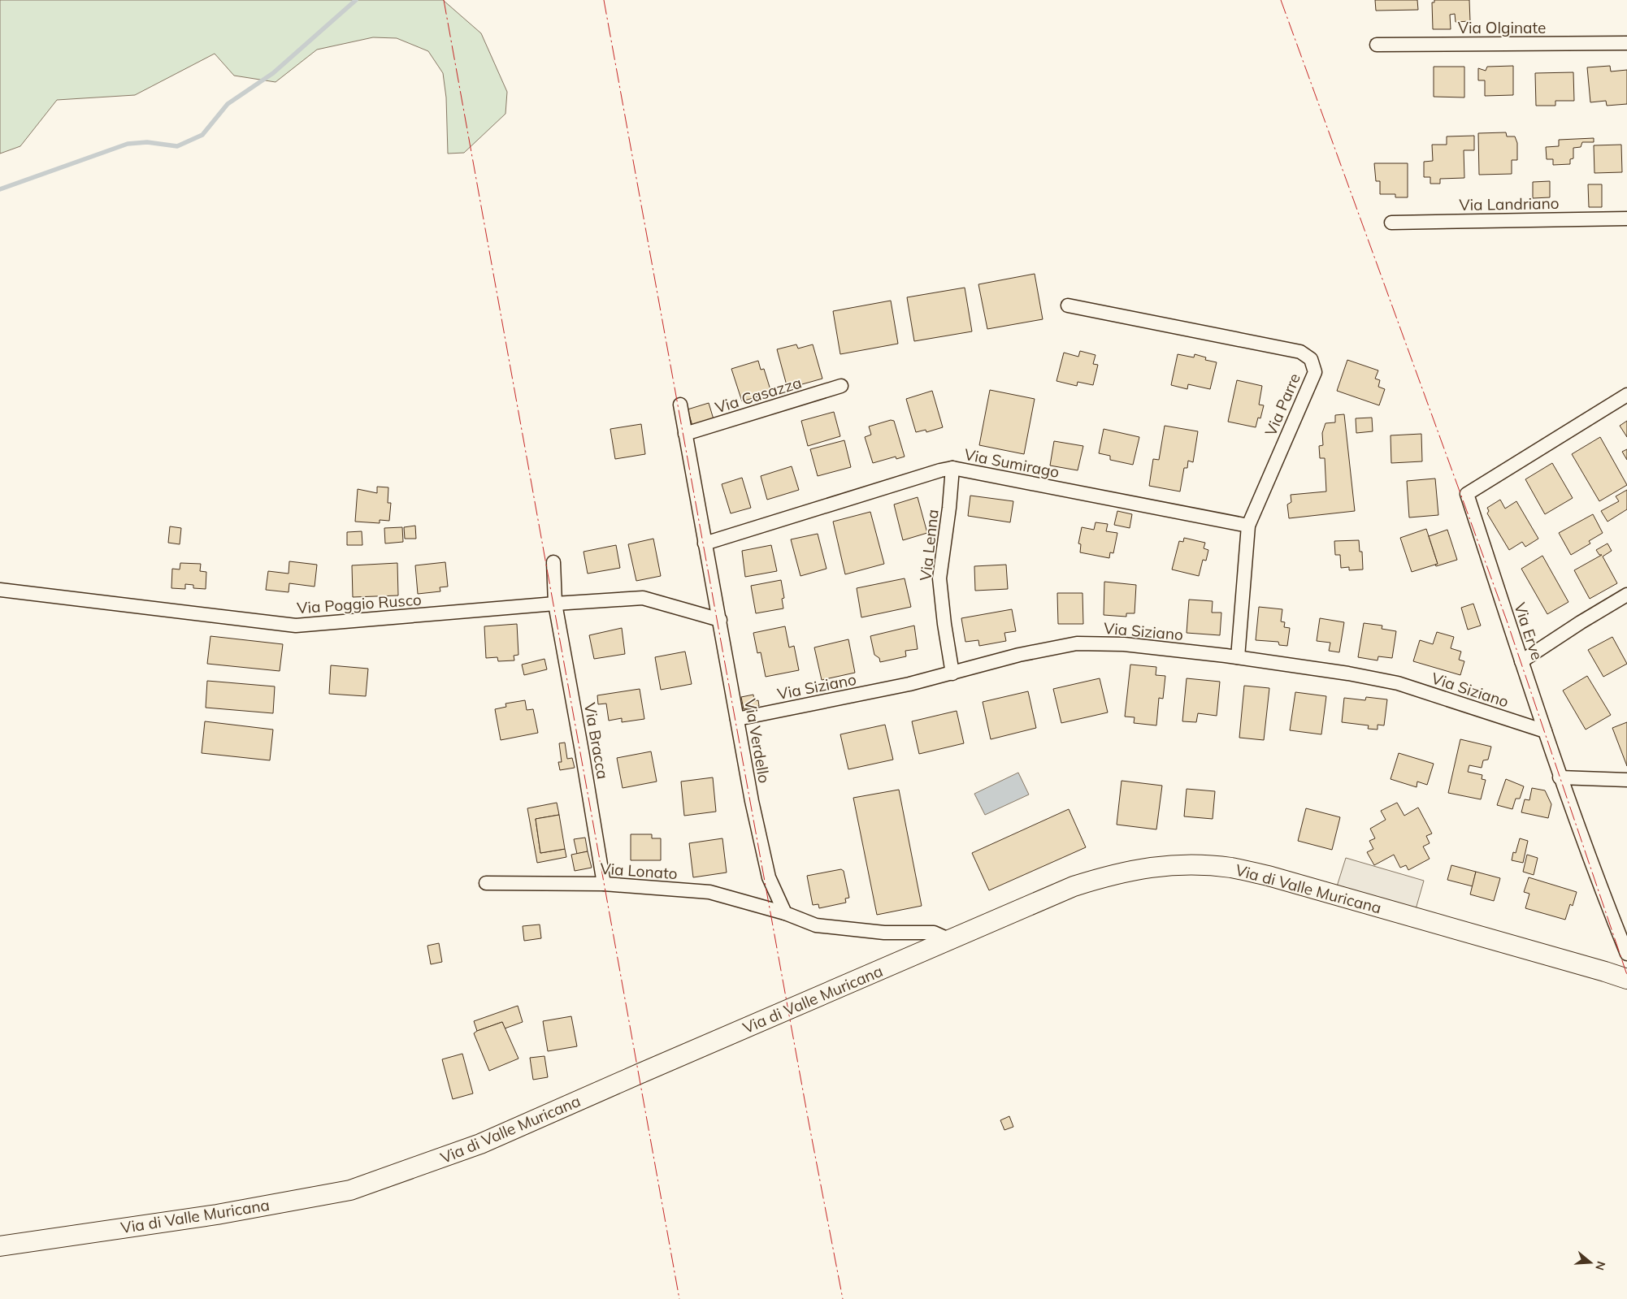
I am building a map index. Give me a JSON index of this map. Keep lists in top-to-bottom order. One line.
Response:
{"streets":{"street":["Via Olginate","Via Landriano","Via Casazza","Via Parre","Via Sumirago","Via Lenna","Via Poggio Rusco","Via Siziano","Via Erve","Via Bracca","Via Verdello","Via Lonato","Via di Valle Muricana"]},"crossings":[["Via Casazza","Via Verdello"],["Via Parre","Via Sumirago"],["Via Parre","Via Siziano"],["Via Sumirago","Via Lenna"],["Via Sumirago","Via Verdello"],["Via Lenna","Via Siziano"],["Via Poggio Rusco","Via Bracca"],["Via Poggio Rusco","Via Verdello"],["Via Siziano","Via Erve"],["Via Siziano","Via Verdello"],["Via Bracca","Via Lonato"],["Via Verdello","Via Lonato"]],"north":"right"}
